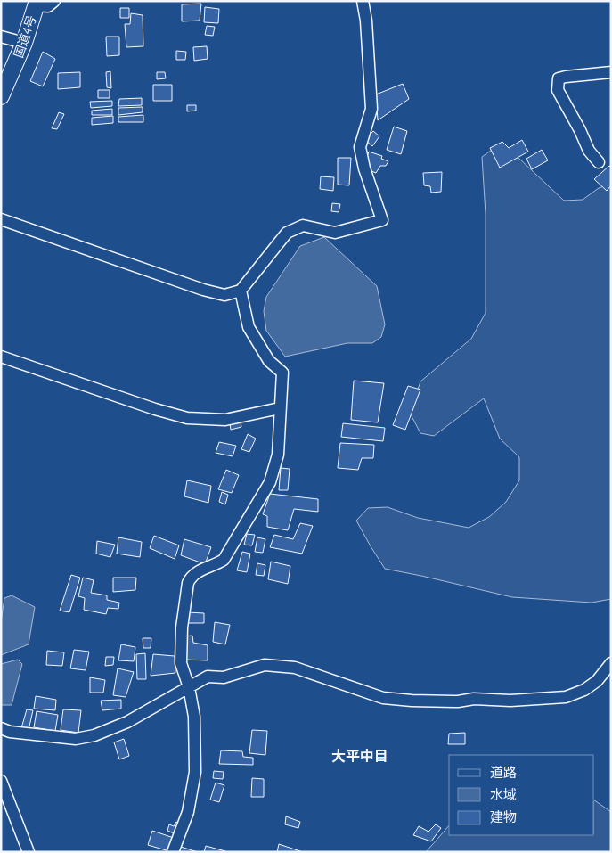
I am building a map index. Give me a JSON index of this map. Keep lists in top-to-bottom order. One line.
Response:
{"streets":{"highway":["国道4号"]},"districts":["大平中目"],"legend":["道路","水域","建物"]}
